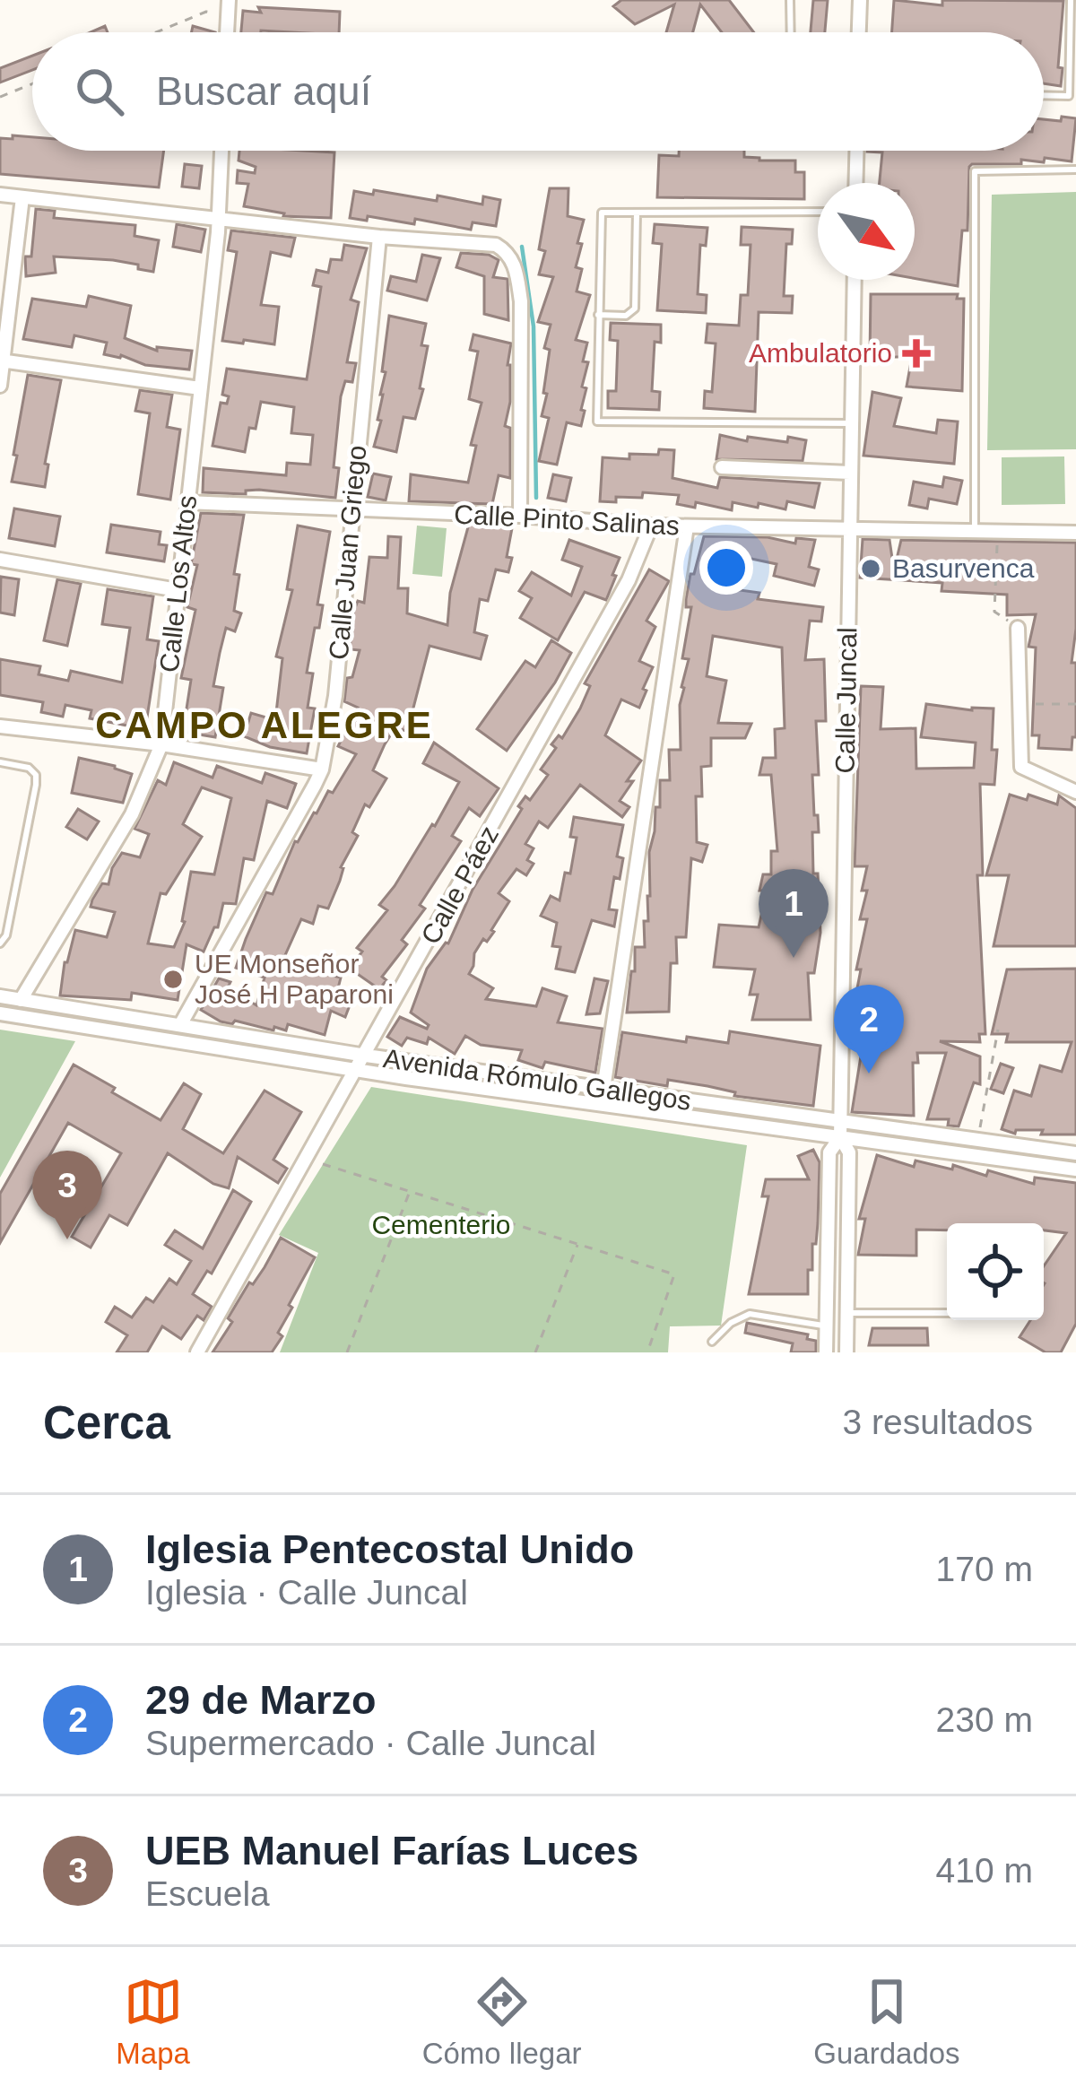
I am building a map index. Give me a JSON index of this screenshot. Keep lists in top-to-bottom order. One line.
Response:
{"streets":{"street":["Calle Pinto Salinas","Calle Juan Griego","Calle Los Altos","Calle Juncal","Calle Páez","Avenida Rómulo Gallegos"]},"crossings":[["Calle Pinto Salinas","Calle Juan Griego"],["Calle Pinto Salinas","Calle Los Altos"],["Calle Pinto Salinas","Calle Juncal"],["Calle Pinto Salinas","Calle Páez"],["Calle Juan Griego","Avenida Rómulo Gallegos"],["Calle Los Altos","Avenida Rómulo Gallegos"],["Calle Juncal","Avenida Rómulo Gallegos"],["Calle Páez","Avenida Rómulo Gallegos"]],"districts":["CAMPO ALEGRE"],"parks":["Cementerio"],"places":{"health":["Ambulatorio"],"other":["Basurvenca","UE Monseñor José H Paparoni"]},"north":"bottom right","page":{"search":"Buscar aquí","pins":["1","2","3"],"heading":["Cerca","3 resultados"],"list":[{"mark":"1","name":"Iglesia Pentecostal Unido","note":"Iglesia · Calle Juncal","value":"170 m"},{"mark":"2","name":"29 de Marzo","note":"Supermercado · Calle Juncal","value":"230 m"},{"mark":"3","name":"UEB Manuel Farías Luces","note":"Escuela","value":"410 m"}],"nav":["Mapa","Cómo llegar","Guardados"]}}
